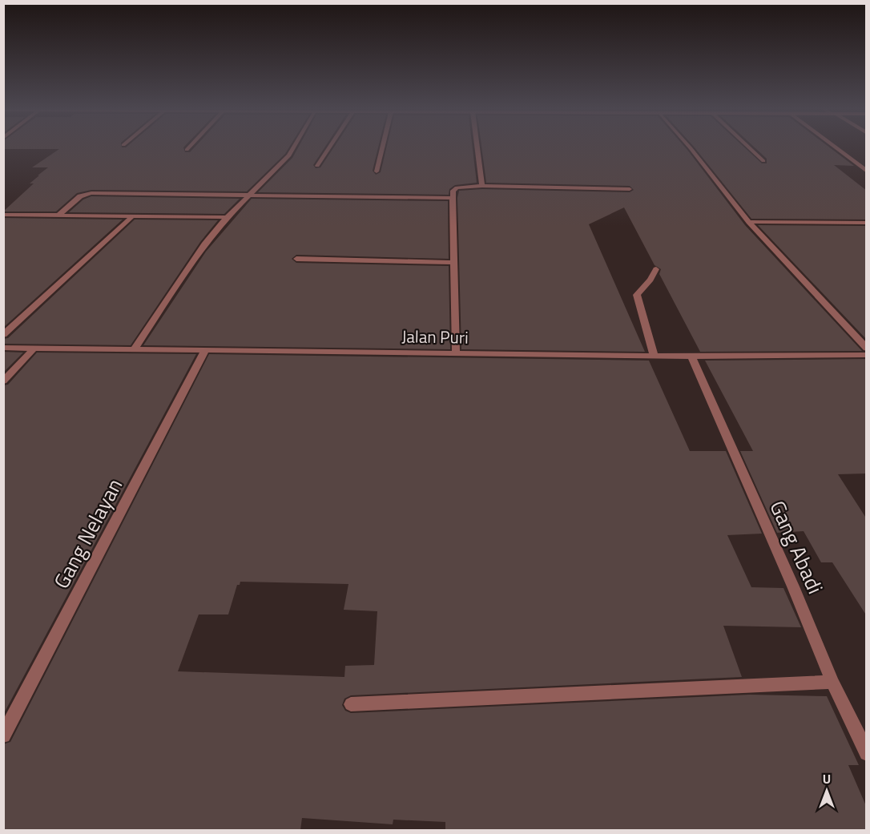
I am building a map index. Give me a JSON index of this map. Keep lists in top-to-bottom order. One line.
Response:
{"streets":{"street":["Jalan Puri","Gang Nelayan","Gang Abadi"]},"crossings":[["Jalan Puri","Gang Nelayan"],["Jalan Puri","Gang Abadi"]],"north":"top"}
